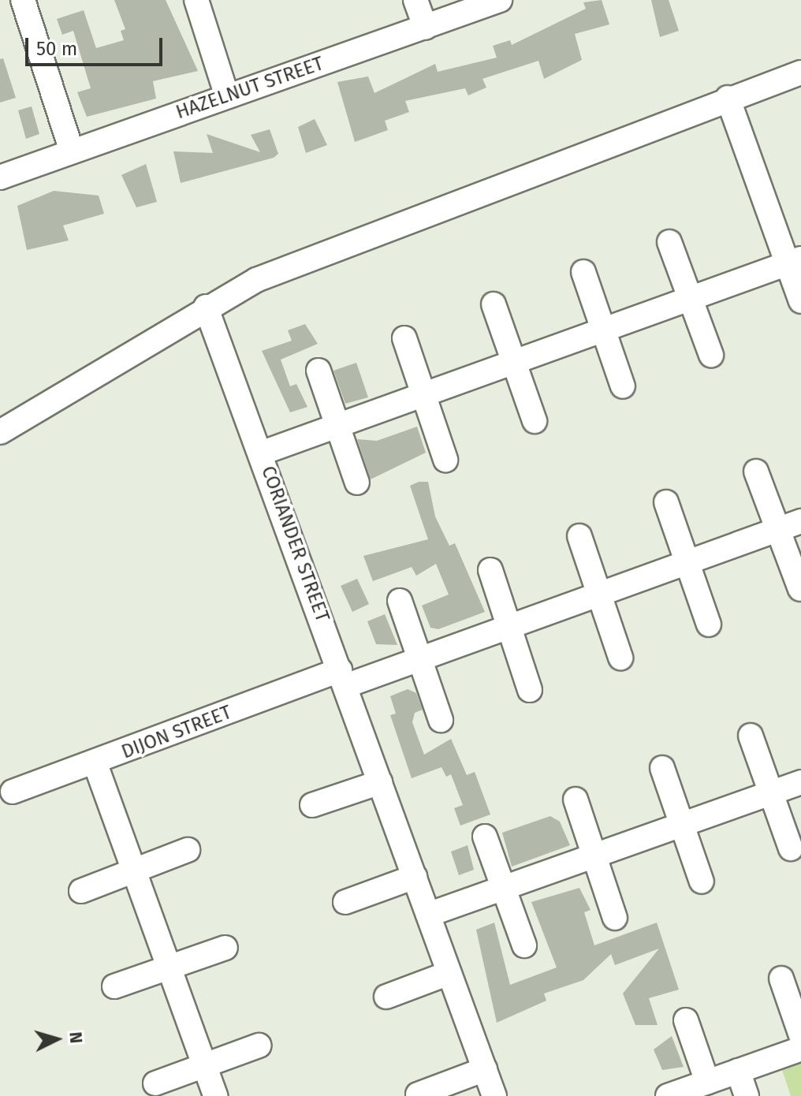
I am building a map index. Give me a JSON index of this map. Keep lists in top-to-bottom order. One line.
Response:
{"streets":{"street":["HAZELNUT STREET","CORIANDER STREET","DIJON STREET"]},"crossings":[["CORIANDER STREET","DIJON STREET"]],"scale_bar":"50 m","north":"right"}
